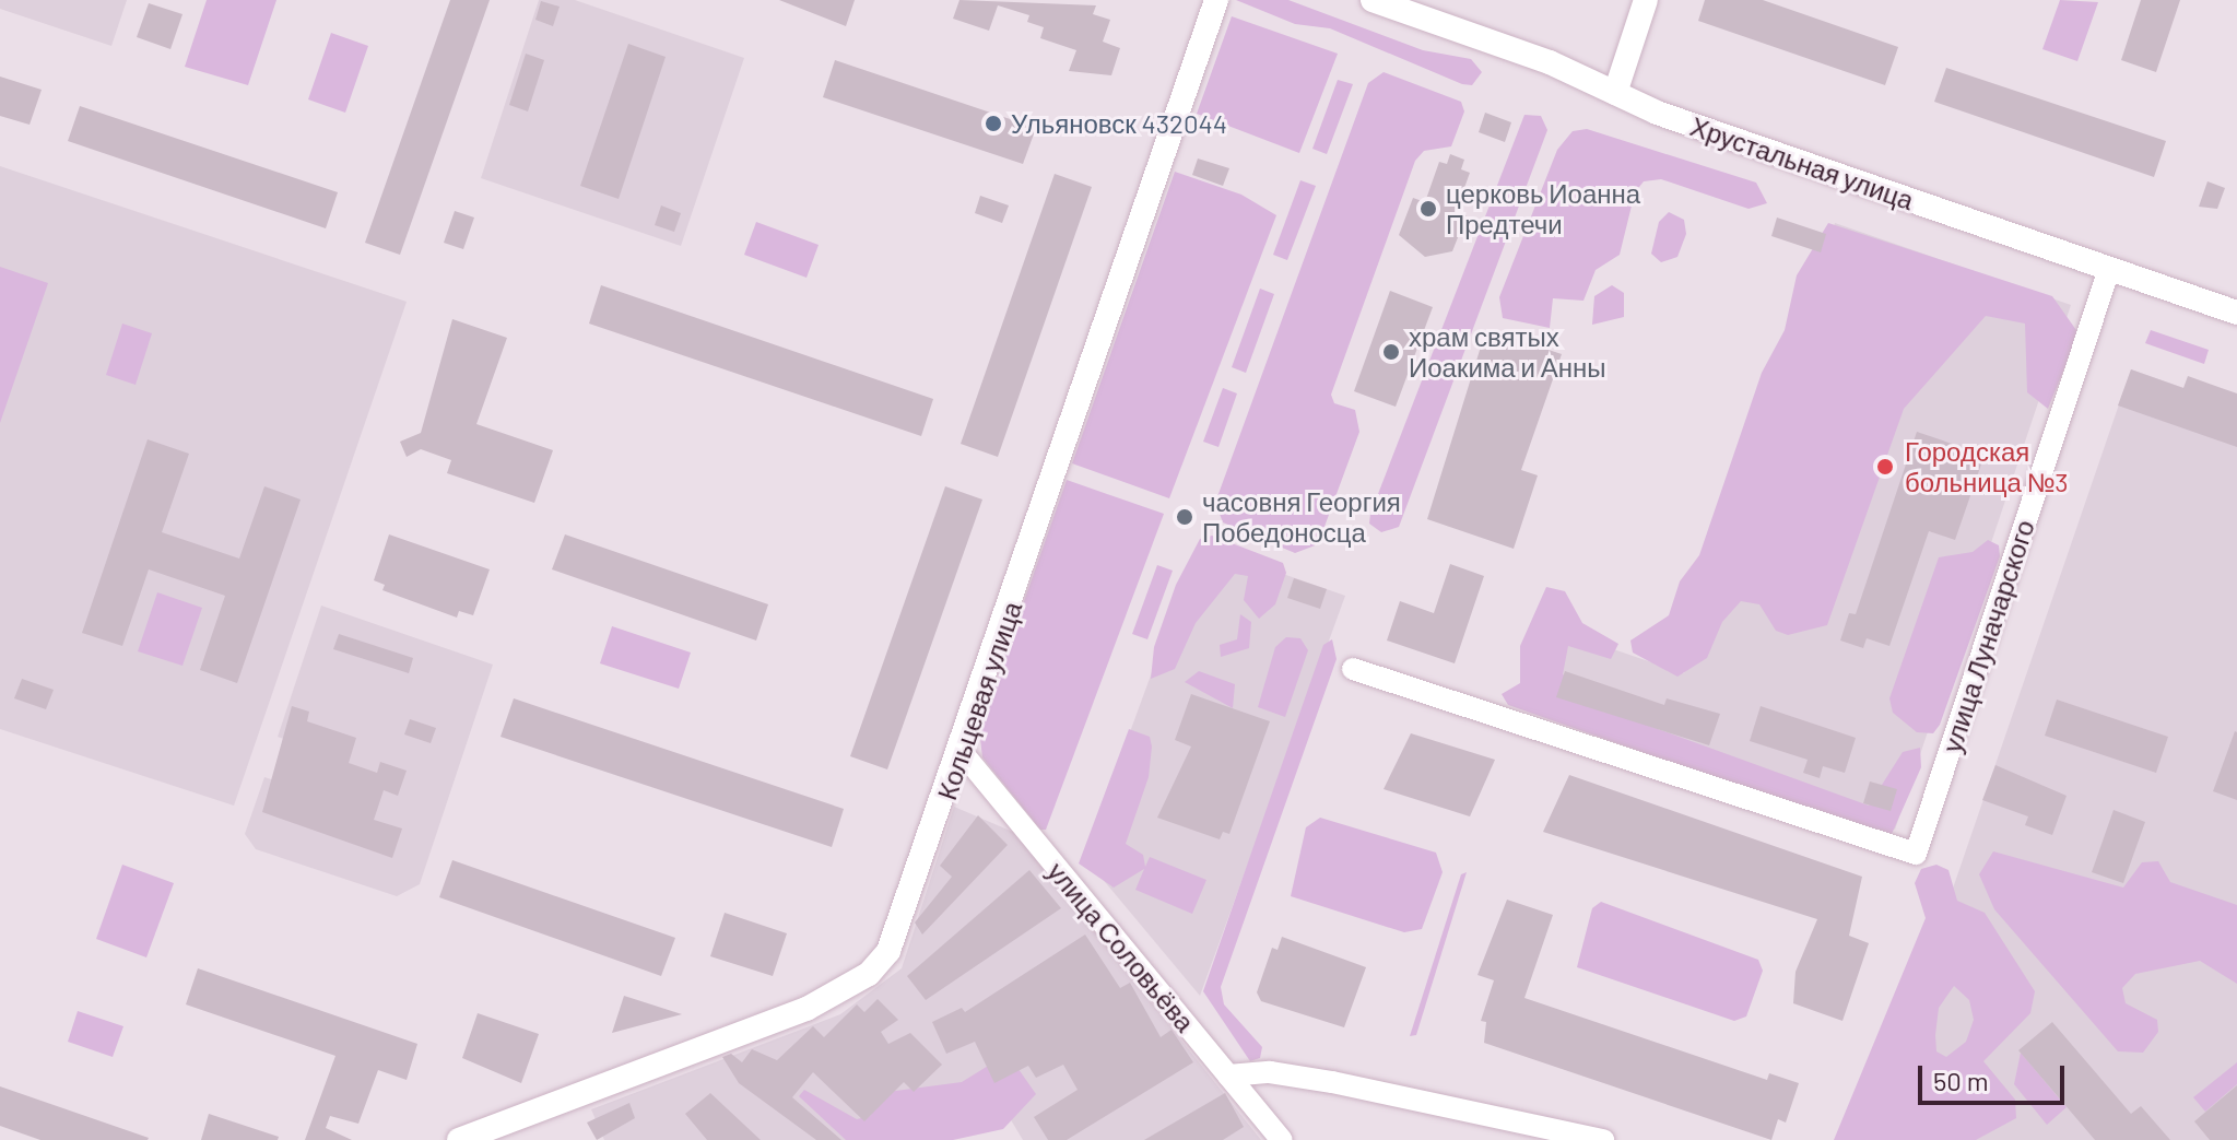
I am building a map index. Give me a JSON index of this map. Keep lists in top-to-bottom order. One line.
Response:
{"streets":{"street":["Хрустальная улица","улица Луначарского","Кольцевая улица","улица Соловьёва"]},"crossings":[["Хрустальная улица","улица Луначарского"],["Кольцевая улица","улица Соловьёва"]],"places":["Ульяновск 432044","церковь Иоанна Предтечи","храм святых Иоакима и Анны","Городская больница №3","часовня Георгия Победоносца"],"scale_bar":"50 m"}
